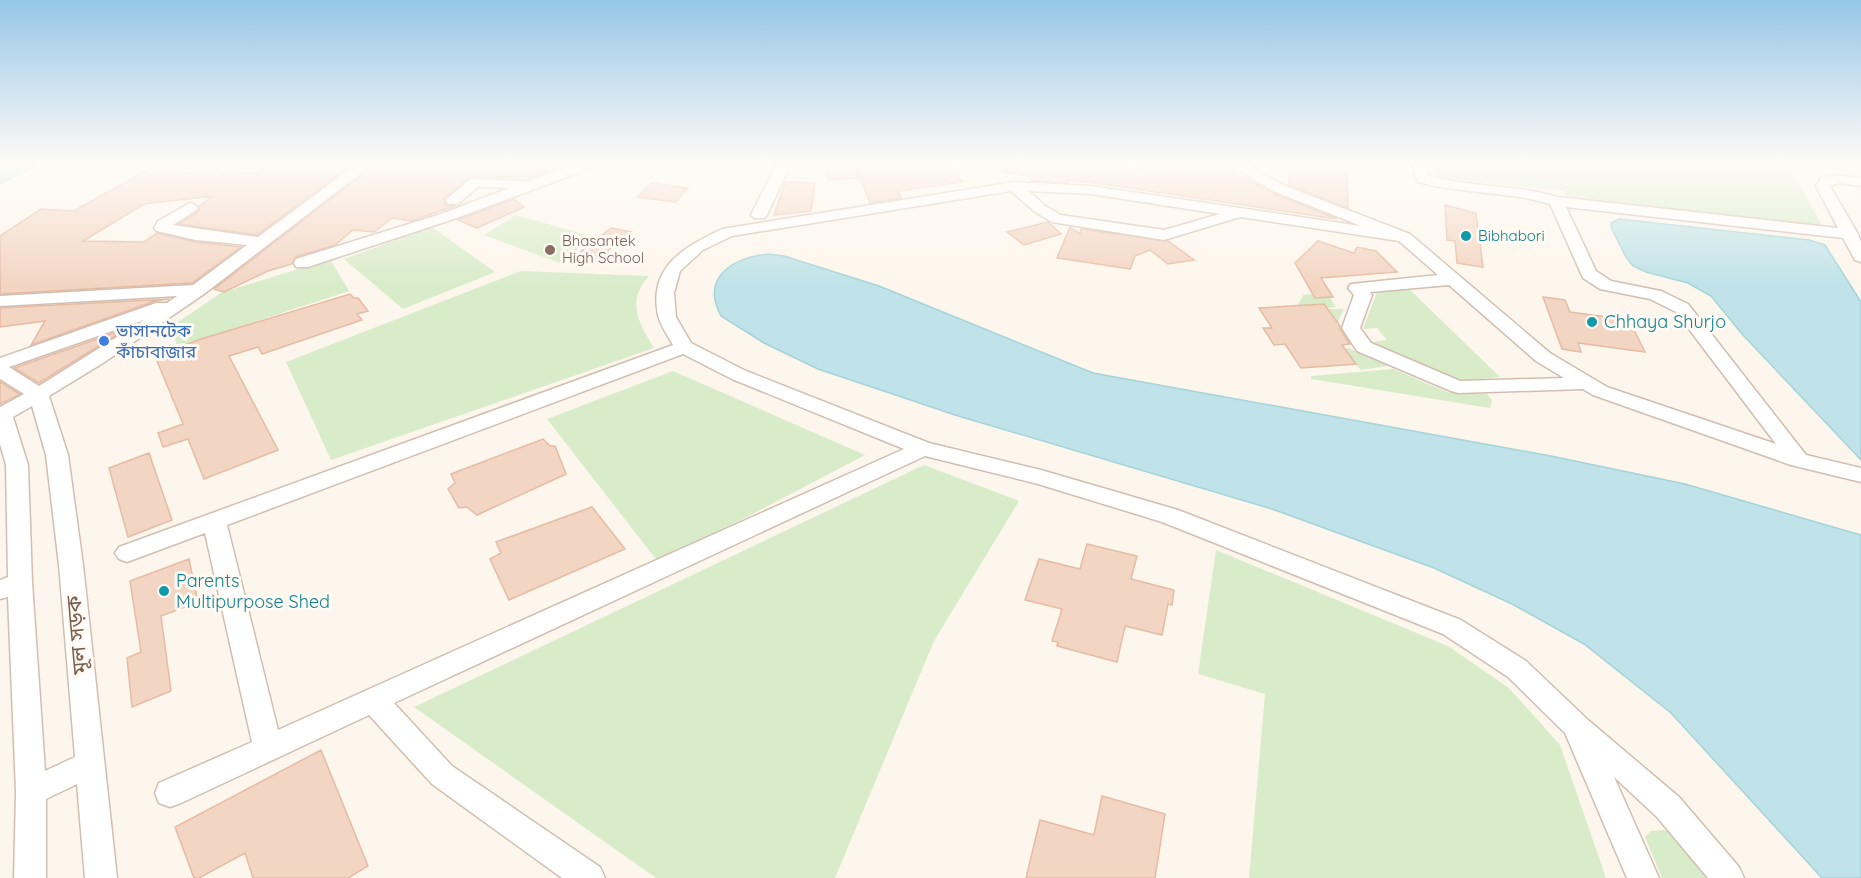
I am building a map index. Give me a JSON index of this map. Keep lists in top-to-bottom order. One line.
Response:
{"streets":{"street":["মূল সড়ক"]},"places":["Bibhabori","Bhasantek High School","Chhaya Shurjo","ভাসানটেক কাঁচাবাজার","Parents Multipurpose Shed"]}
